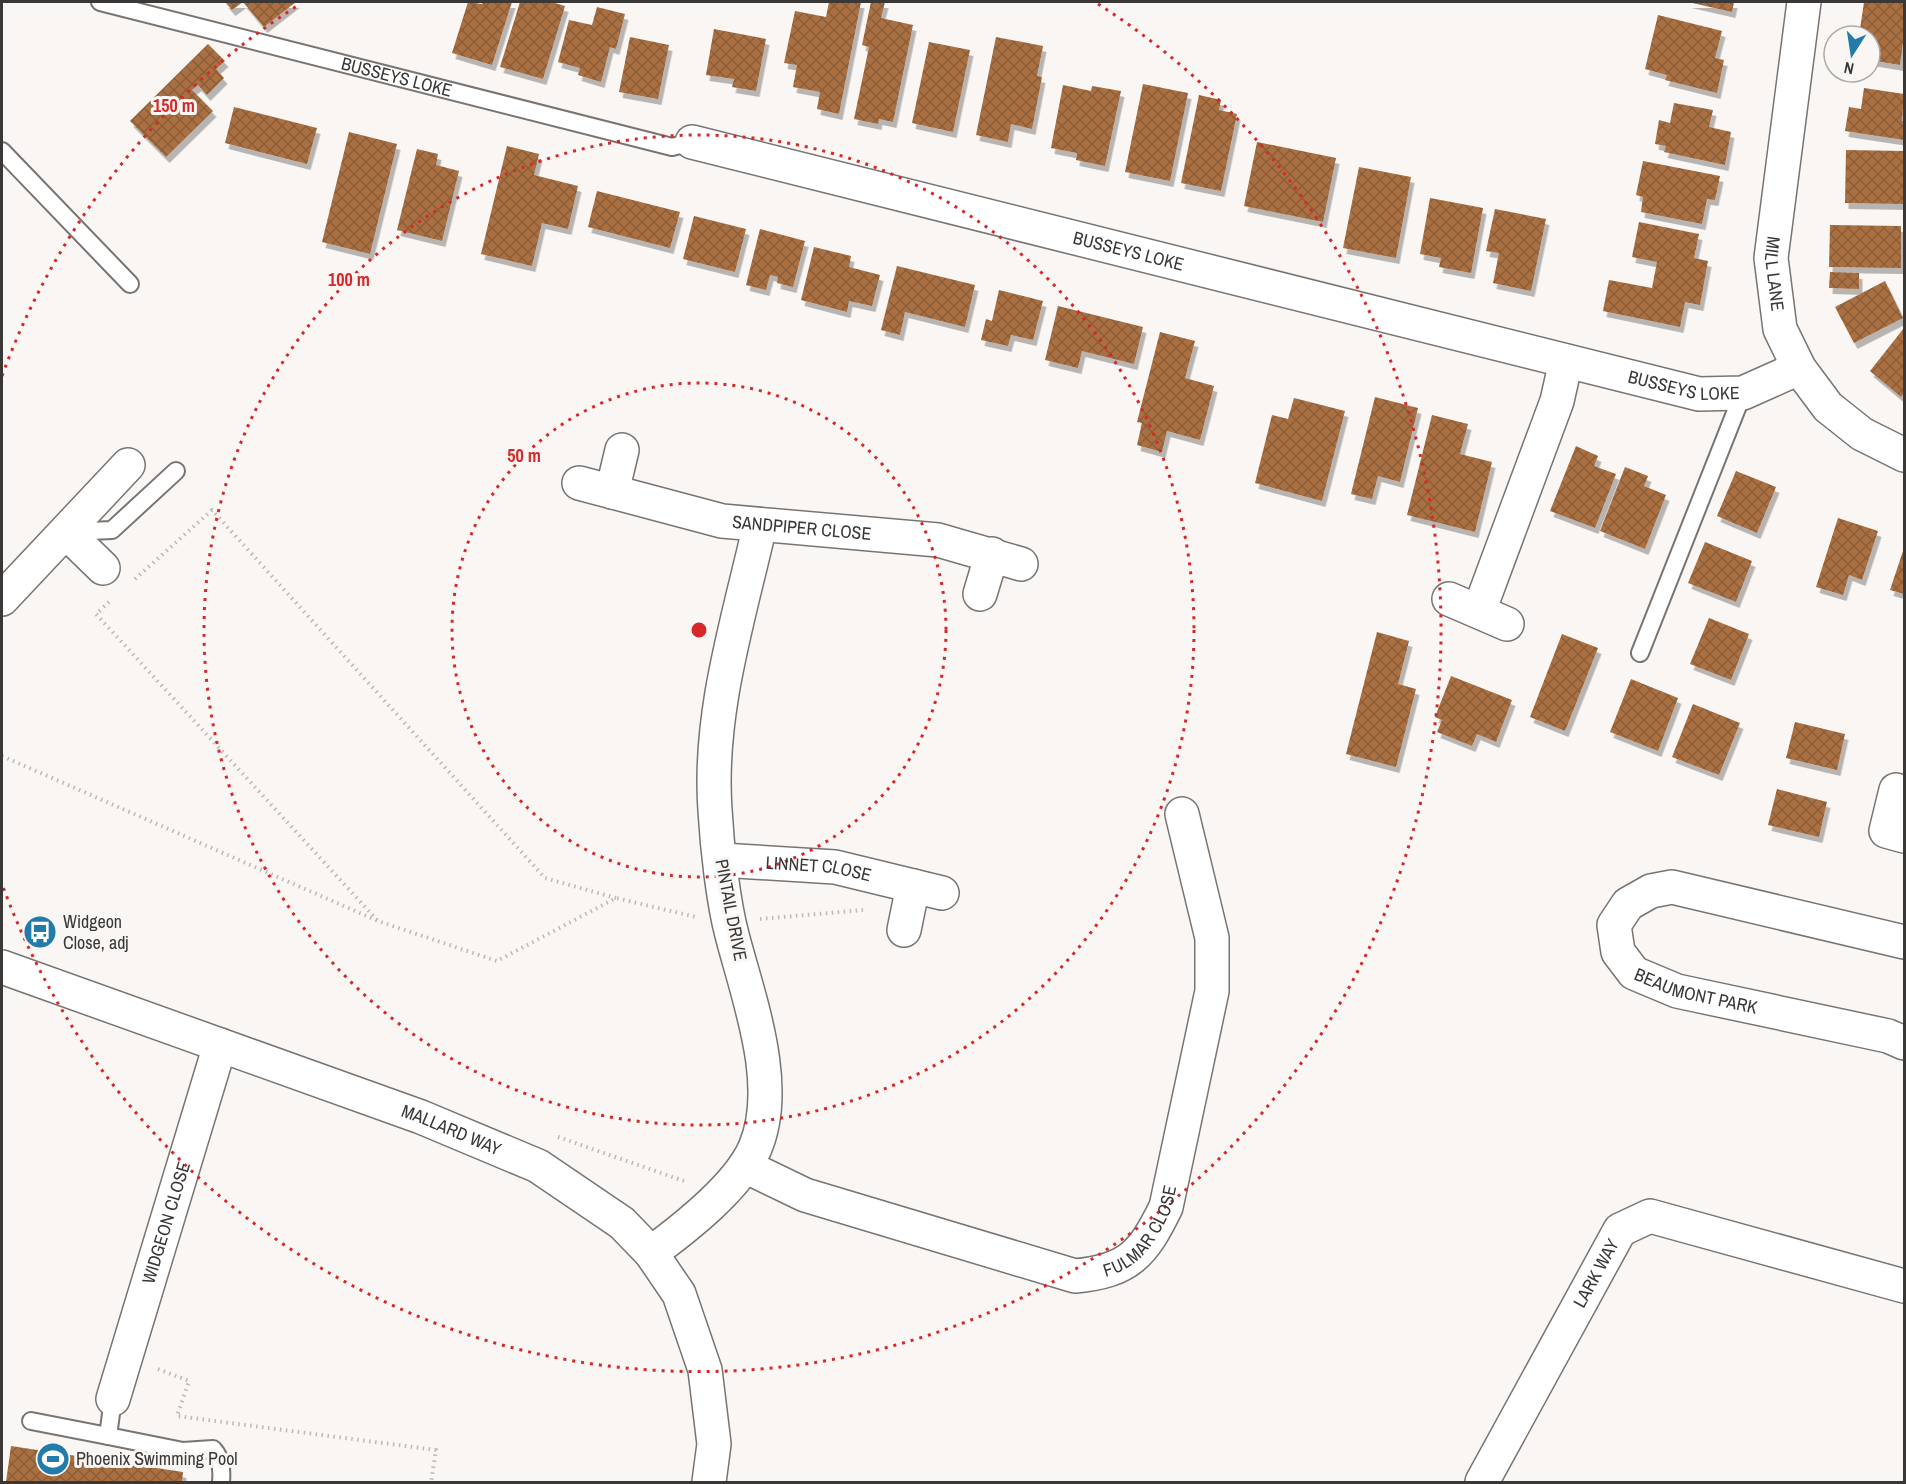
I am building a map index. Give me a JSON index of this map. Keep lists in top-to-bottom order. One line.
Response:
{"streets":{"street":["BUSSEYS LOKE","MILL LANE","SANDPIPER CLOSE","LINNET CLOSE","PINTAIL DRIVE","BEAUMONT PARK","MALLARD WAY","WIDGEON CLOSE","FULMAR CLOSE","LARK WAY"]},"crossings":[["BUSSEYS LOKE","MILL LANE"],["SANDPIPER CLOSE","PINTAIL DRIVE"],["LINNET CLOSE","PINTAIL DRIVE"],["PINTAIL DRIVE","MALLARD WAY"],["PINTAIL DRIVE","FULMAR CLOSE"],["MALLARD WAY","WIDGEON CLOSE"]],"places":{"bus stop":["Widgeon Close, adj"],"sports":["Phoenix Swimming Pool"]},"north":"bottom","rings":["150 m","100 m","50 m"]}
